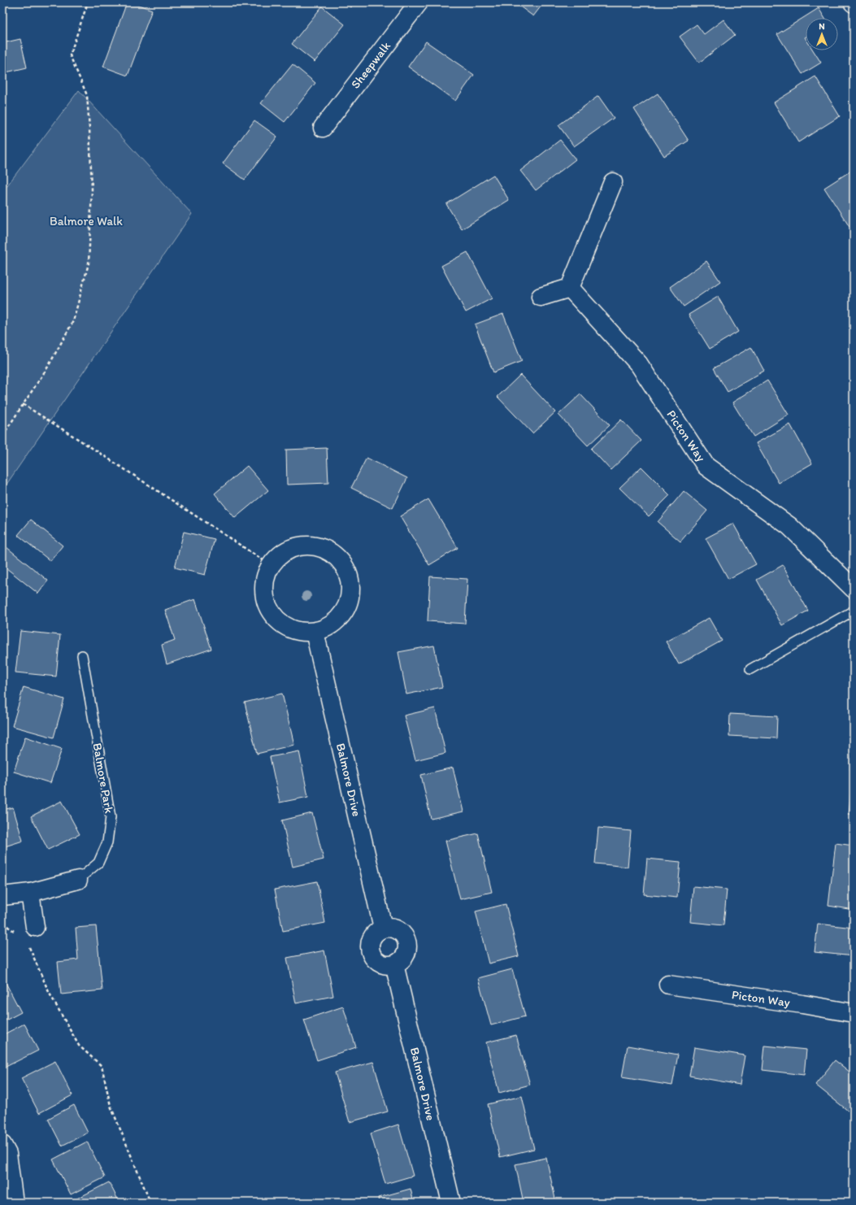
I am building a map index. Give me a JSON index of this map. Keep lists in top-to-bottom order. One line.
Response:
{"streets":{"street":["Sheepwalk","Picton Way","Balmore Park","Balmore Drive"]},"parks":["Balmore Walk"],"north":"top"}
